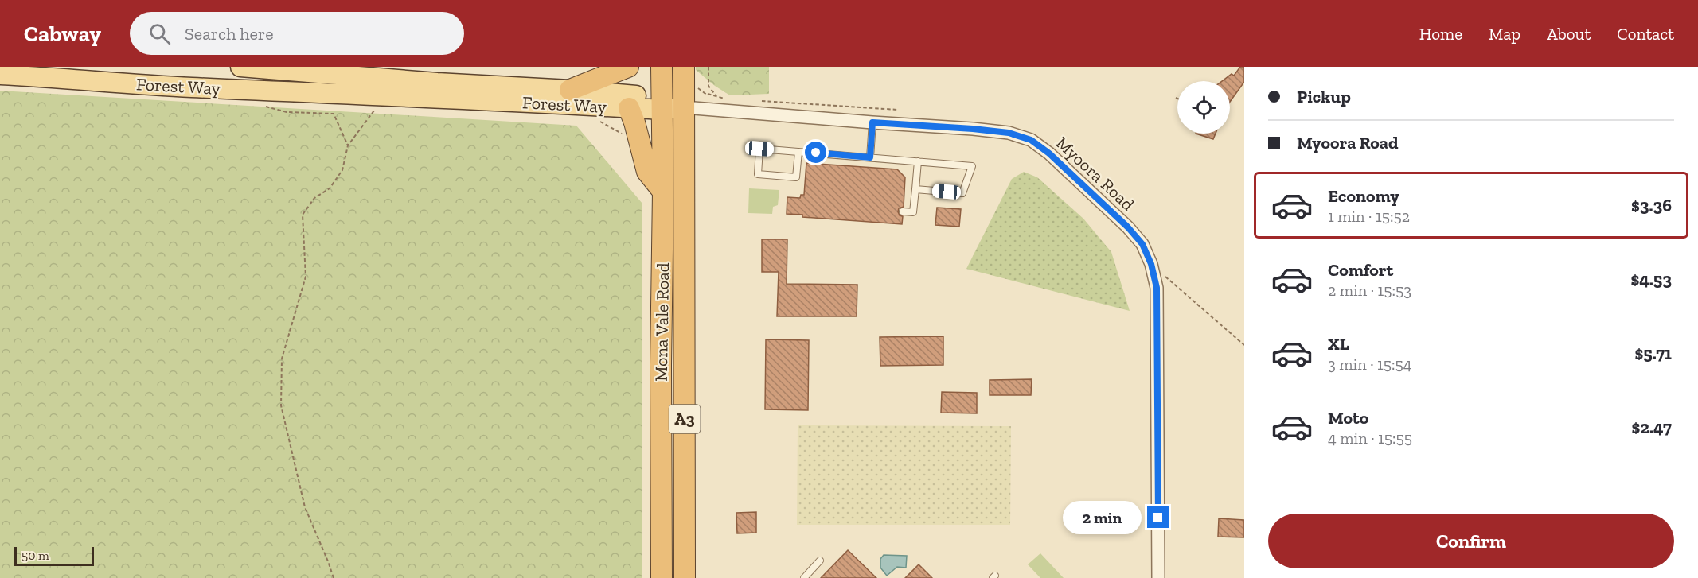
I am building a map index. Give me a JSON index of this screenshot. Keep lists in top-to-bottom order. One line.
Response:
{"streets":{"highway":["Mona Vale Road","A3"],"main road":["Forest Way"],"street":["Myoora Road"]},"crossings":[["Forest Way","Myoora Road"],["Forest Way","Mona Vale Road"],["Myoora Road","Mona Vale Road"]],"scale_bar":"50 m","page":{"header":"Cabway","search":"Search here","nav":["Home","Map","About","Contact"],"banner":["Pickup","Myoora Road"],"list":[{"name":"Economy","note":"1 min · 15:52","value":"$3.36"},{"name":"Comfort","note":"2 min · 15:53","value":"$4.53"},{"name":"XL","note":"3 min · 15:54","value":"$5.71"},{"name":"Moto","note":"4 min · 15:55","value":"$2.47"}],"bubble":"2 min","buttons":"Confirm","scale":"50 m"}}
